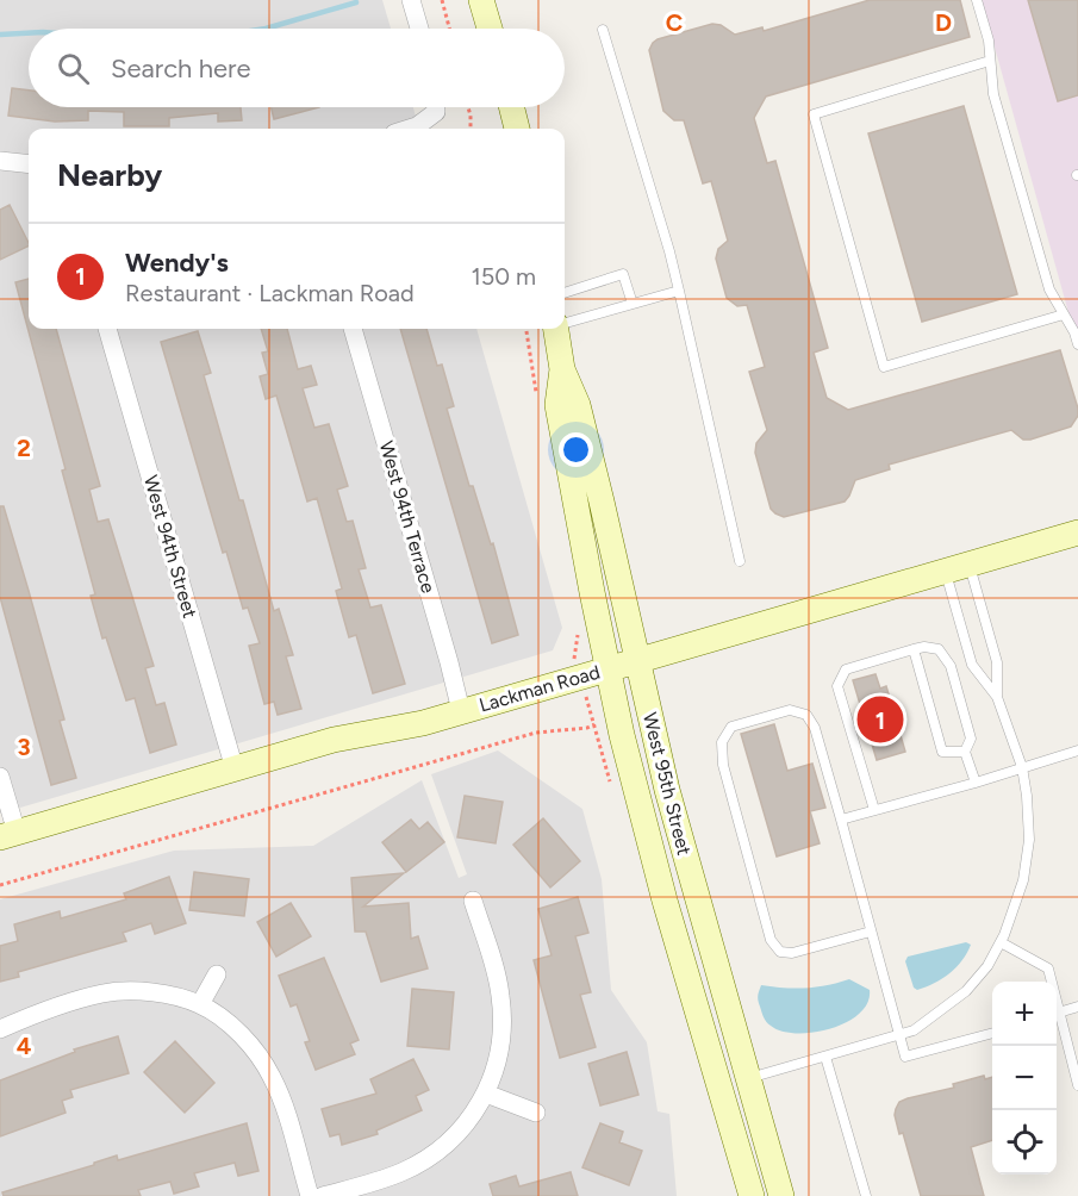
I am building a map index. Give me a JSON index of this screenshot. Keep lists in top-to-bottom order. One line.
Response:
{"streets":{"main road":["Lackman Road","West 95th Street"],"street":["West 94th Terrace","West 94th Street"]},"crossings":[["West 94th Terrace","Lackman Road"],["West 94th Street","Lackman Road"],["Lackman Road","West 95th Street"]],"page":{"search":"Search here","heading":"Nearby","list":[{"mark":"1","name":"Wendy's","note":"Restaurant · Lackman Road","value":"150 m"}],"pins":"1","map_buttons":["+","−"]},"grid":{"columns":["C","D"],"rows":["2","3","4"]}}
